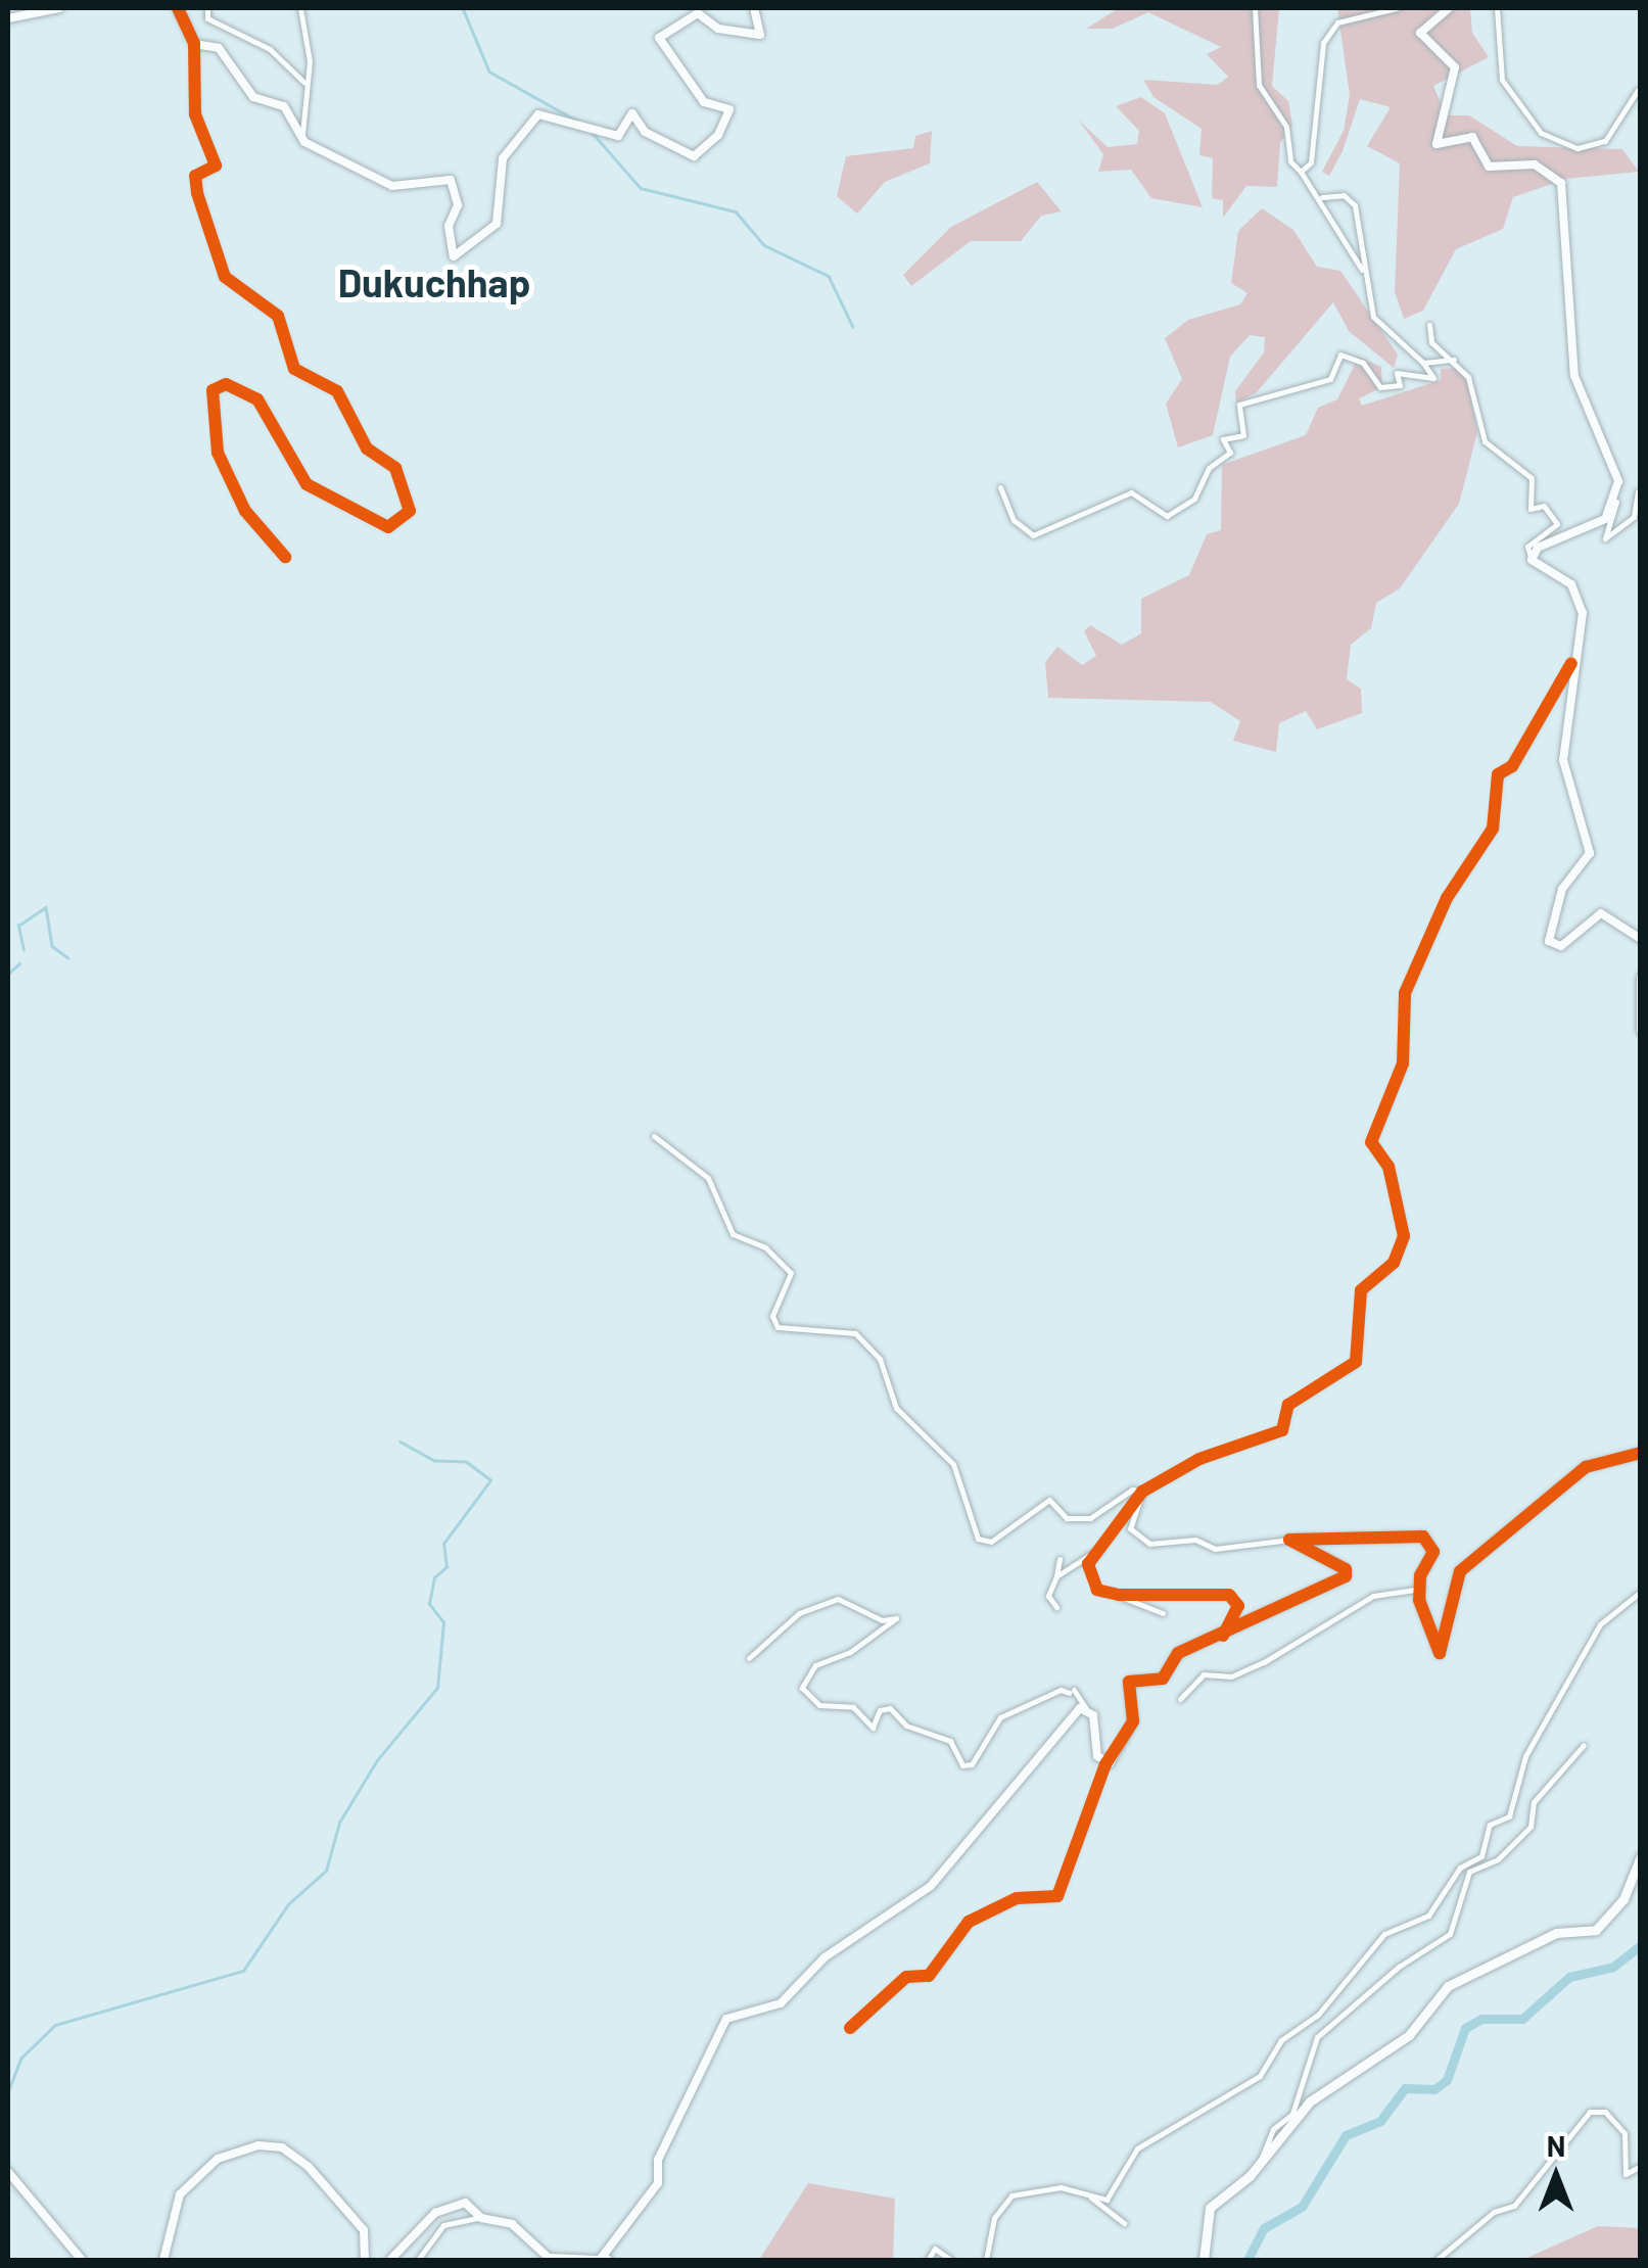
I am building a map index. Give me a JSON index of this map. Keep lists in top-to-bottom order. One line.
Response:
{"districts":["Dukuchhap"],"north":"top"}
